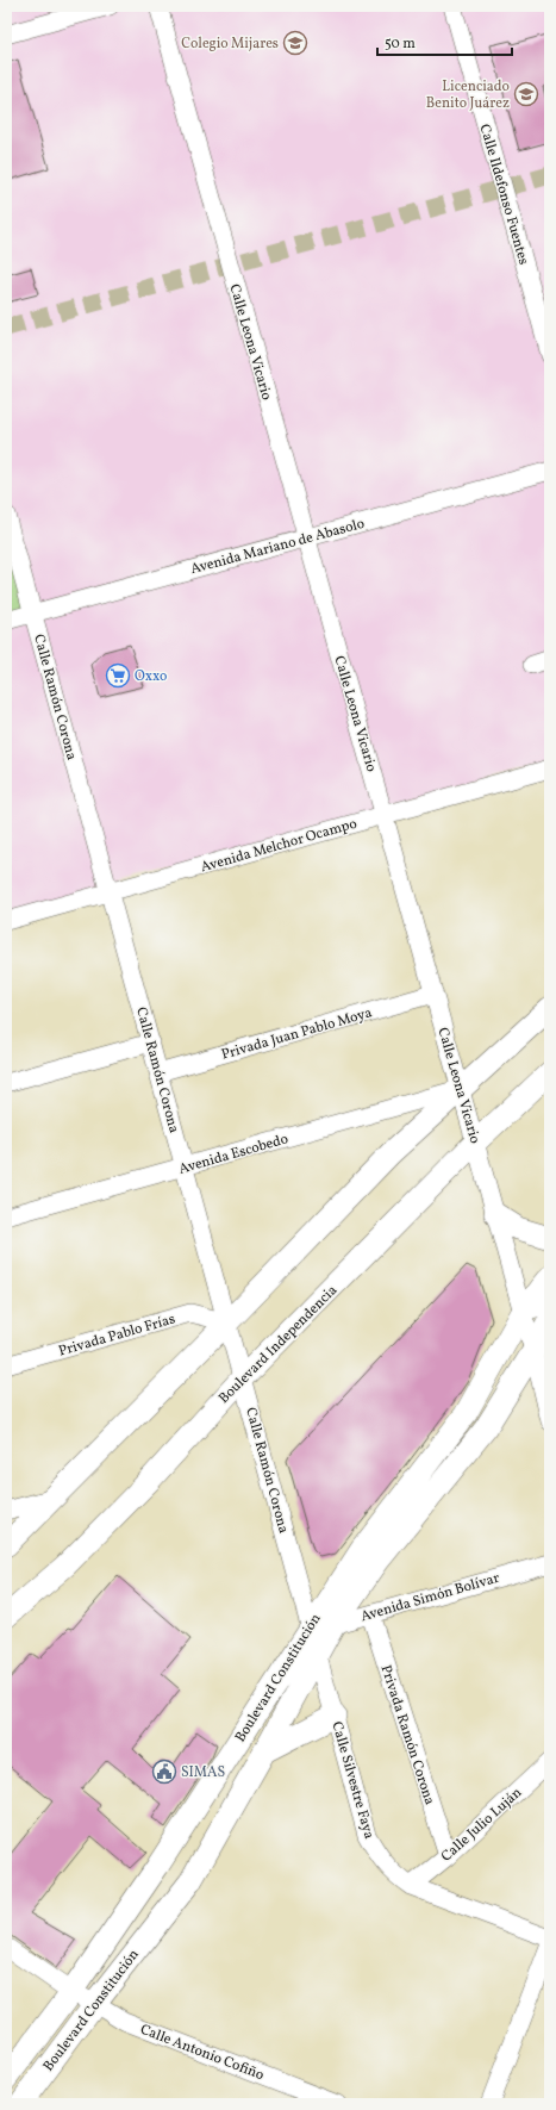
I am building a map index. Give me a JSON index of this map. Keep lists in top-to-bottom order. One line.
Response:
{"streets":{"main road":["Boulevard Independencia","Boulevard Constitución"],"street":["Calle Ildefonso Fuentes","Calle Leona Vicario","Avenida Mariano de Abasolo","Calle Ramón Corona","Avenida Melchor Ocampo","Privada Juan Pablo Moya","Avenida Escobedo","Privada Pablo Frías","Avenida Simón Bolívar","Privada Ramón Corona","Calle Silvestre Faya","Calle Julio Luján","Calle Antonio Cofiño"]},"crossings":[["Calle Leona Vicario","Avenida Mariano de Abasolo"],["Calle Leona Vicario","Avenida Melchor Ocampo"],["Calle Leona Vicario","Privada Juan Pablo Moya"],["Calle Leona Vicario","Avenida Escobedo"],["Calle Leona Vicario","Boulevard Independencia"],["Calle Leona Vicario","Boulevard Constitución"],["Avenida Mariano de Abasolo","Calle Ramón Corona"],["Calle Ramón Corona","Avenida Melchor Ocampo"],["Calle Ramón Corona","Privada Juan Pablo Moya"],["Calle Ramón Corona","Avenida Escobedo"],["Calle Ramón Corona","Privada Pablo Frías"],["Calle Ramón Corona","Boulevard Independencia"],["Calle Ramón Corona","Avenida Simón Bolívar"],["Calle Ramón Corona","Boulevard Constitución"],["Calle Ramón Corona","Calle Silvestre Faya"],["Avenida Simón Bolívar","Boulevard Constitución"],["Avenida Simón Bolívar","Privada Ramón Corona"],["Avenida Simón Bolívar","Calle Silvestre Faya"],["Boulevard Constitución","Calle Silvestre Faya"],["Boulevard Constitución","Calle Antonio Cofiño"],["Privada Ramón Corona","Calle Julio Luján"],["Calle Silvestre Faya","Calle Julio Luján"]],"places":{"school or university":["Colegio Mijares","Licenciado Benito Juárez"],"supermarket":["Oxxo"],"public building":["SIMAS"]},"scale_bar":"50 m"}
